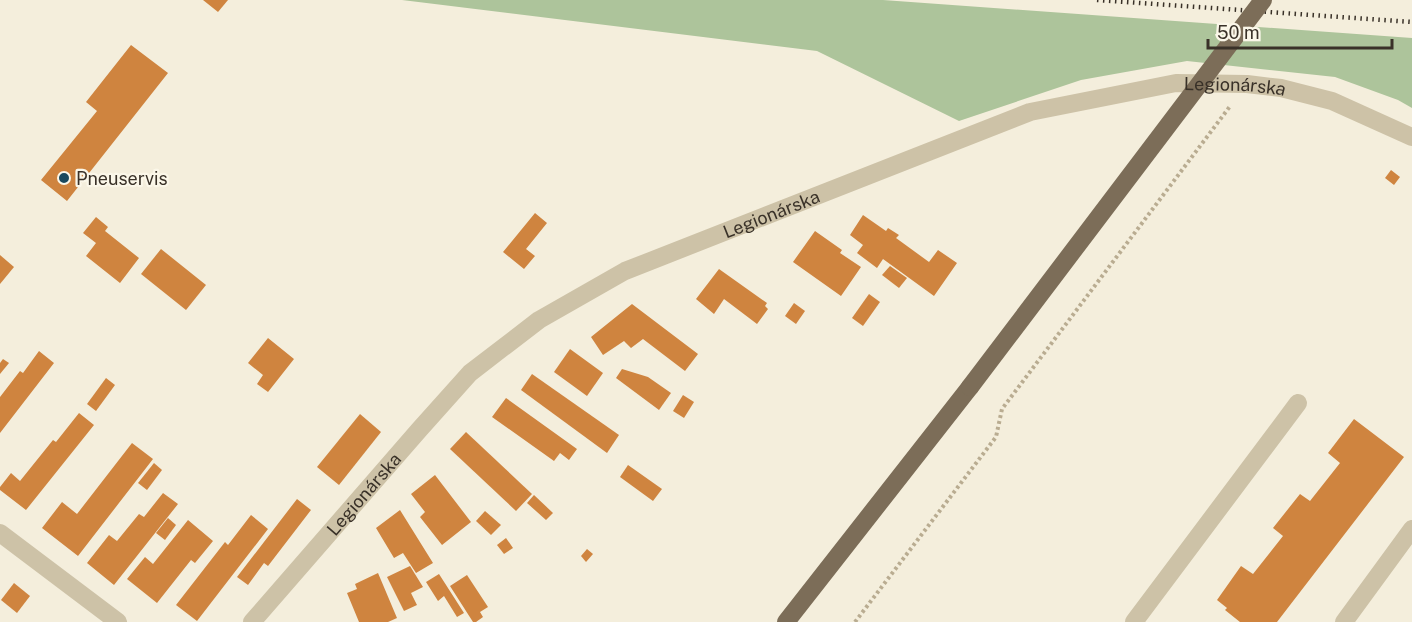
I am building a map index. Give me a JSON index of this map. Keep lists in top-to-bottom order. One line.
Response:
{"streets":{"street":["Legionárska"]},"places":["Pneuservis"],"scale_bar":"50 m"}
